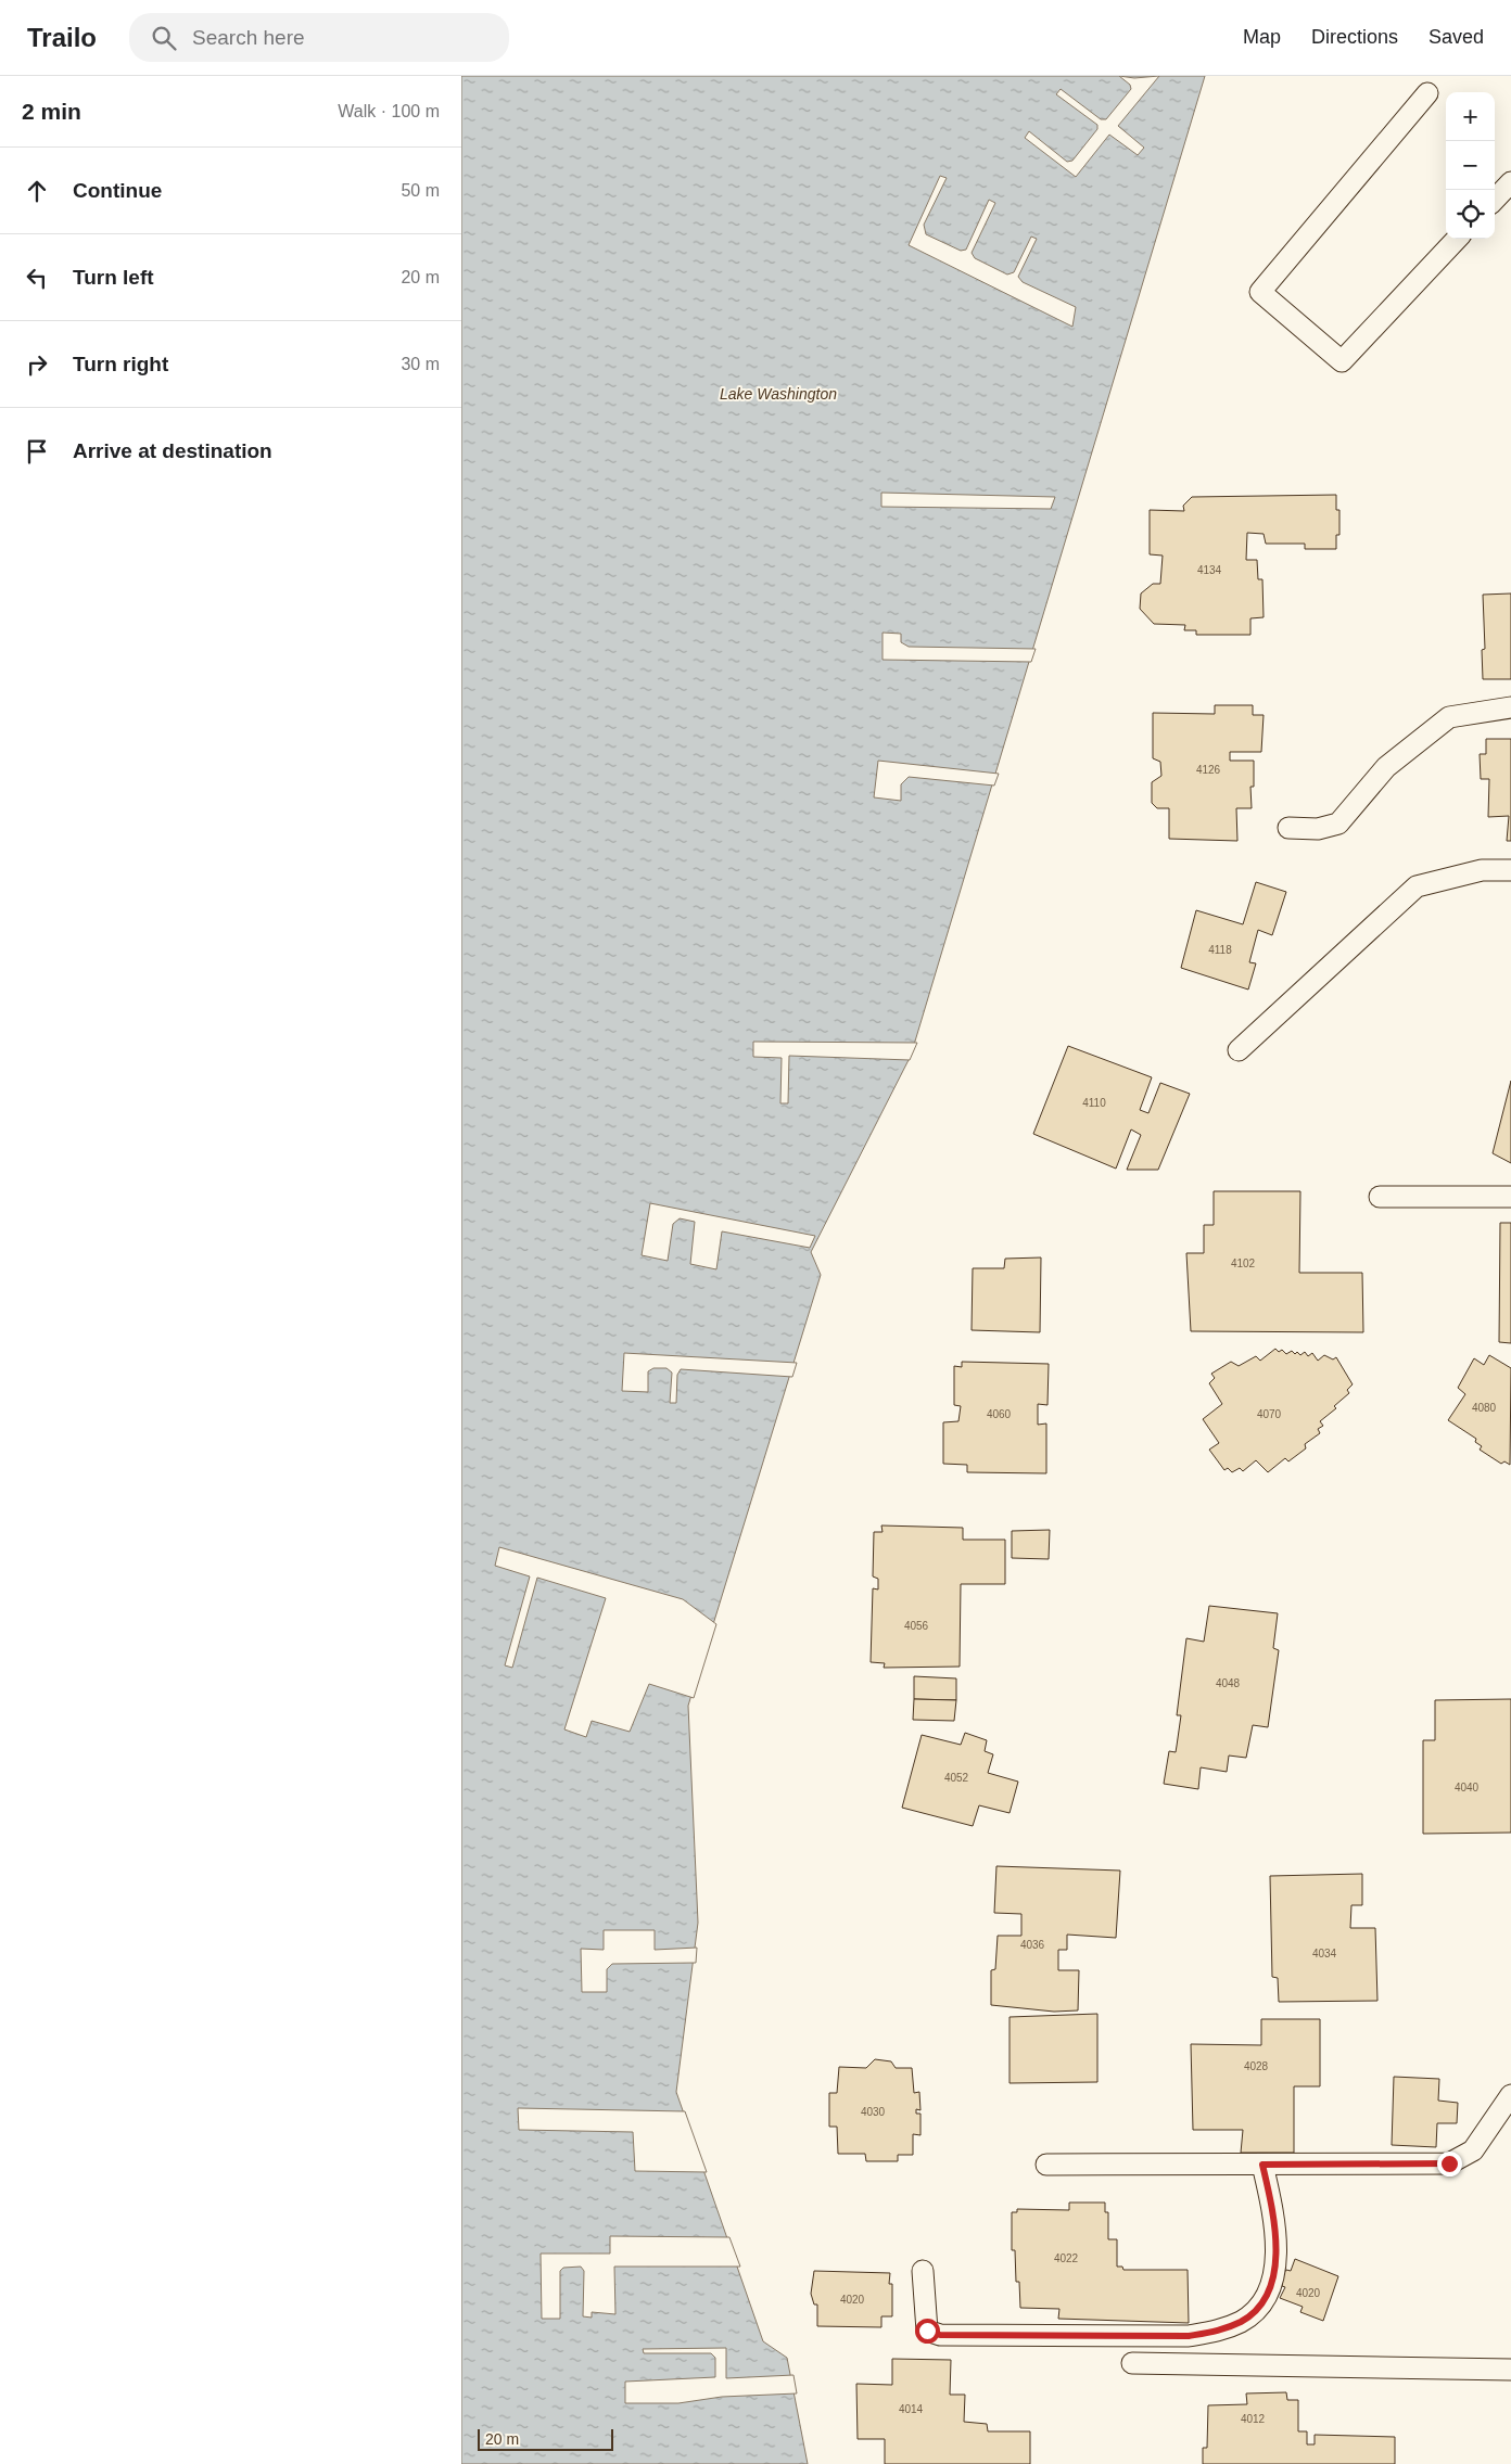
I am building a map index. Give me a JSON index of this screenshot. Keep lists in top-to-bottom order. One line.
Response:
{"water":["Lake Washington"],"house_numbers":["4134","4126","4118","4110","4102","4080","4060","4070","4056","4048","4052","4040","4036","4034","4028","4030","4022","4020","4020","4014","4012"],"scale_bar":"20 m","page":{"header":"Trailo","search":"Search here","nav":["Map","Directions","Saved"],"heading":["2 min","Walk · 100 m"],"map_buttons":["+","−"],"list":[["Continue","50 m"],["Turn left","20 m"],["Turn right","30 m"],"Arrive at destination"],"scale":"20 m"}}
